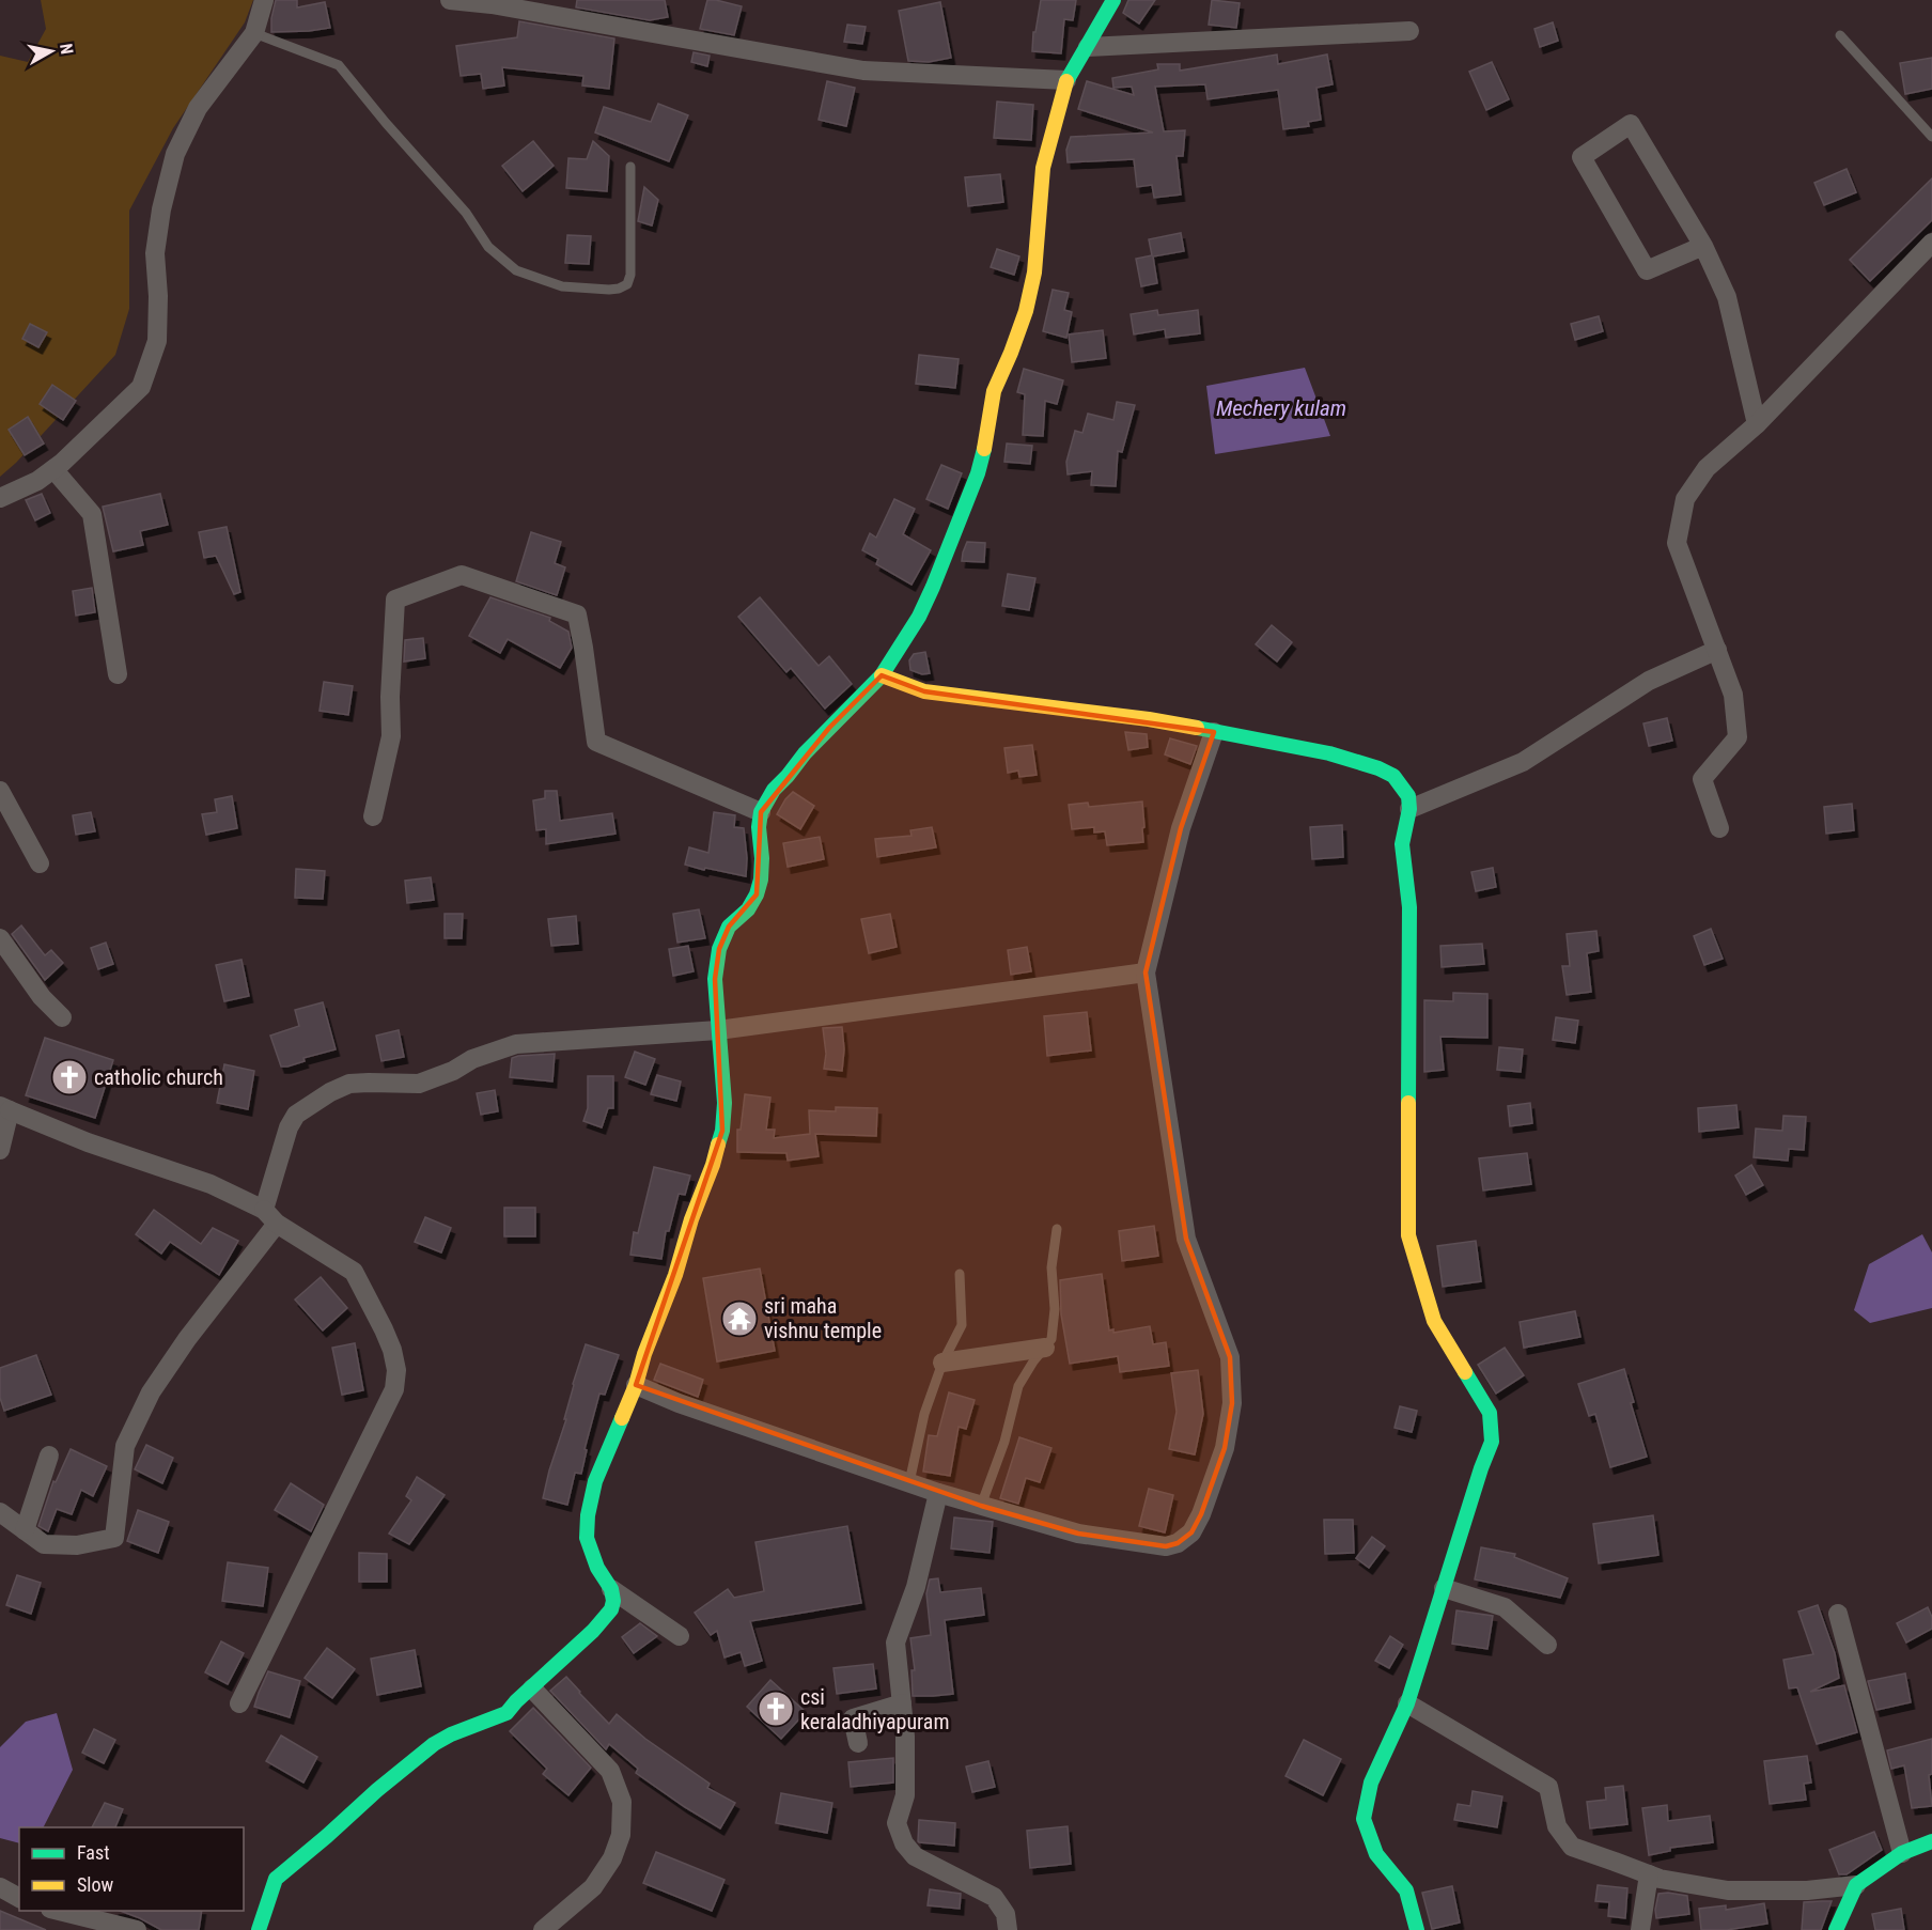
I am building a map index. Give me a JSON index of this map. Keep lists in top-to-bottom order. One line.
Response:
{"water":["Mechery kulam"],"places":{"church":["catholic church","csi keraladhiyapuram"],"temple":["sri maha vishnu temple"]},"legend":["Fast","Slow"],"north":"right"}
